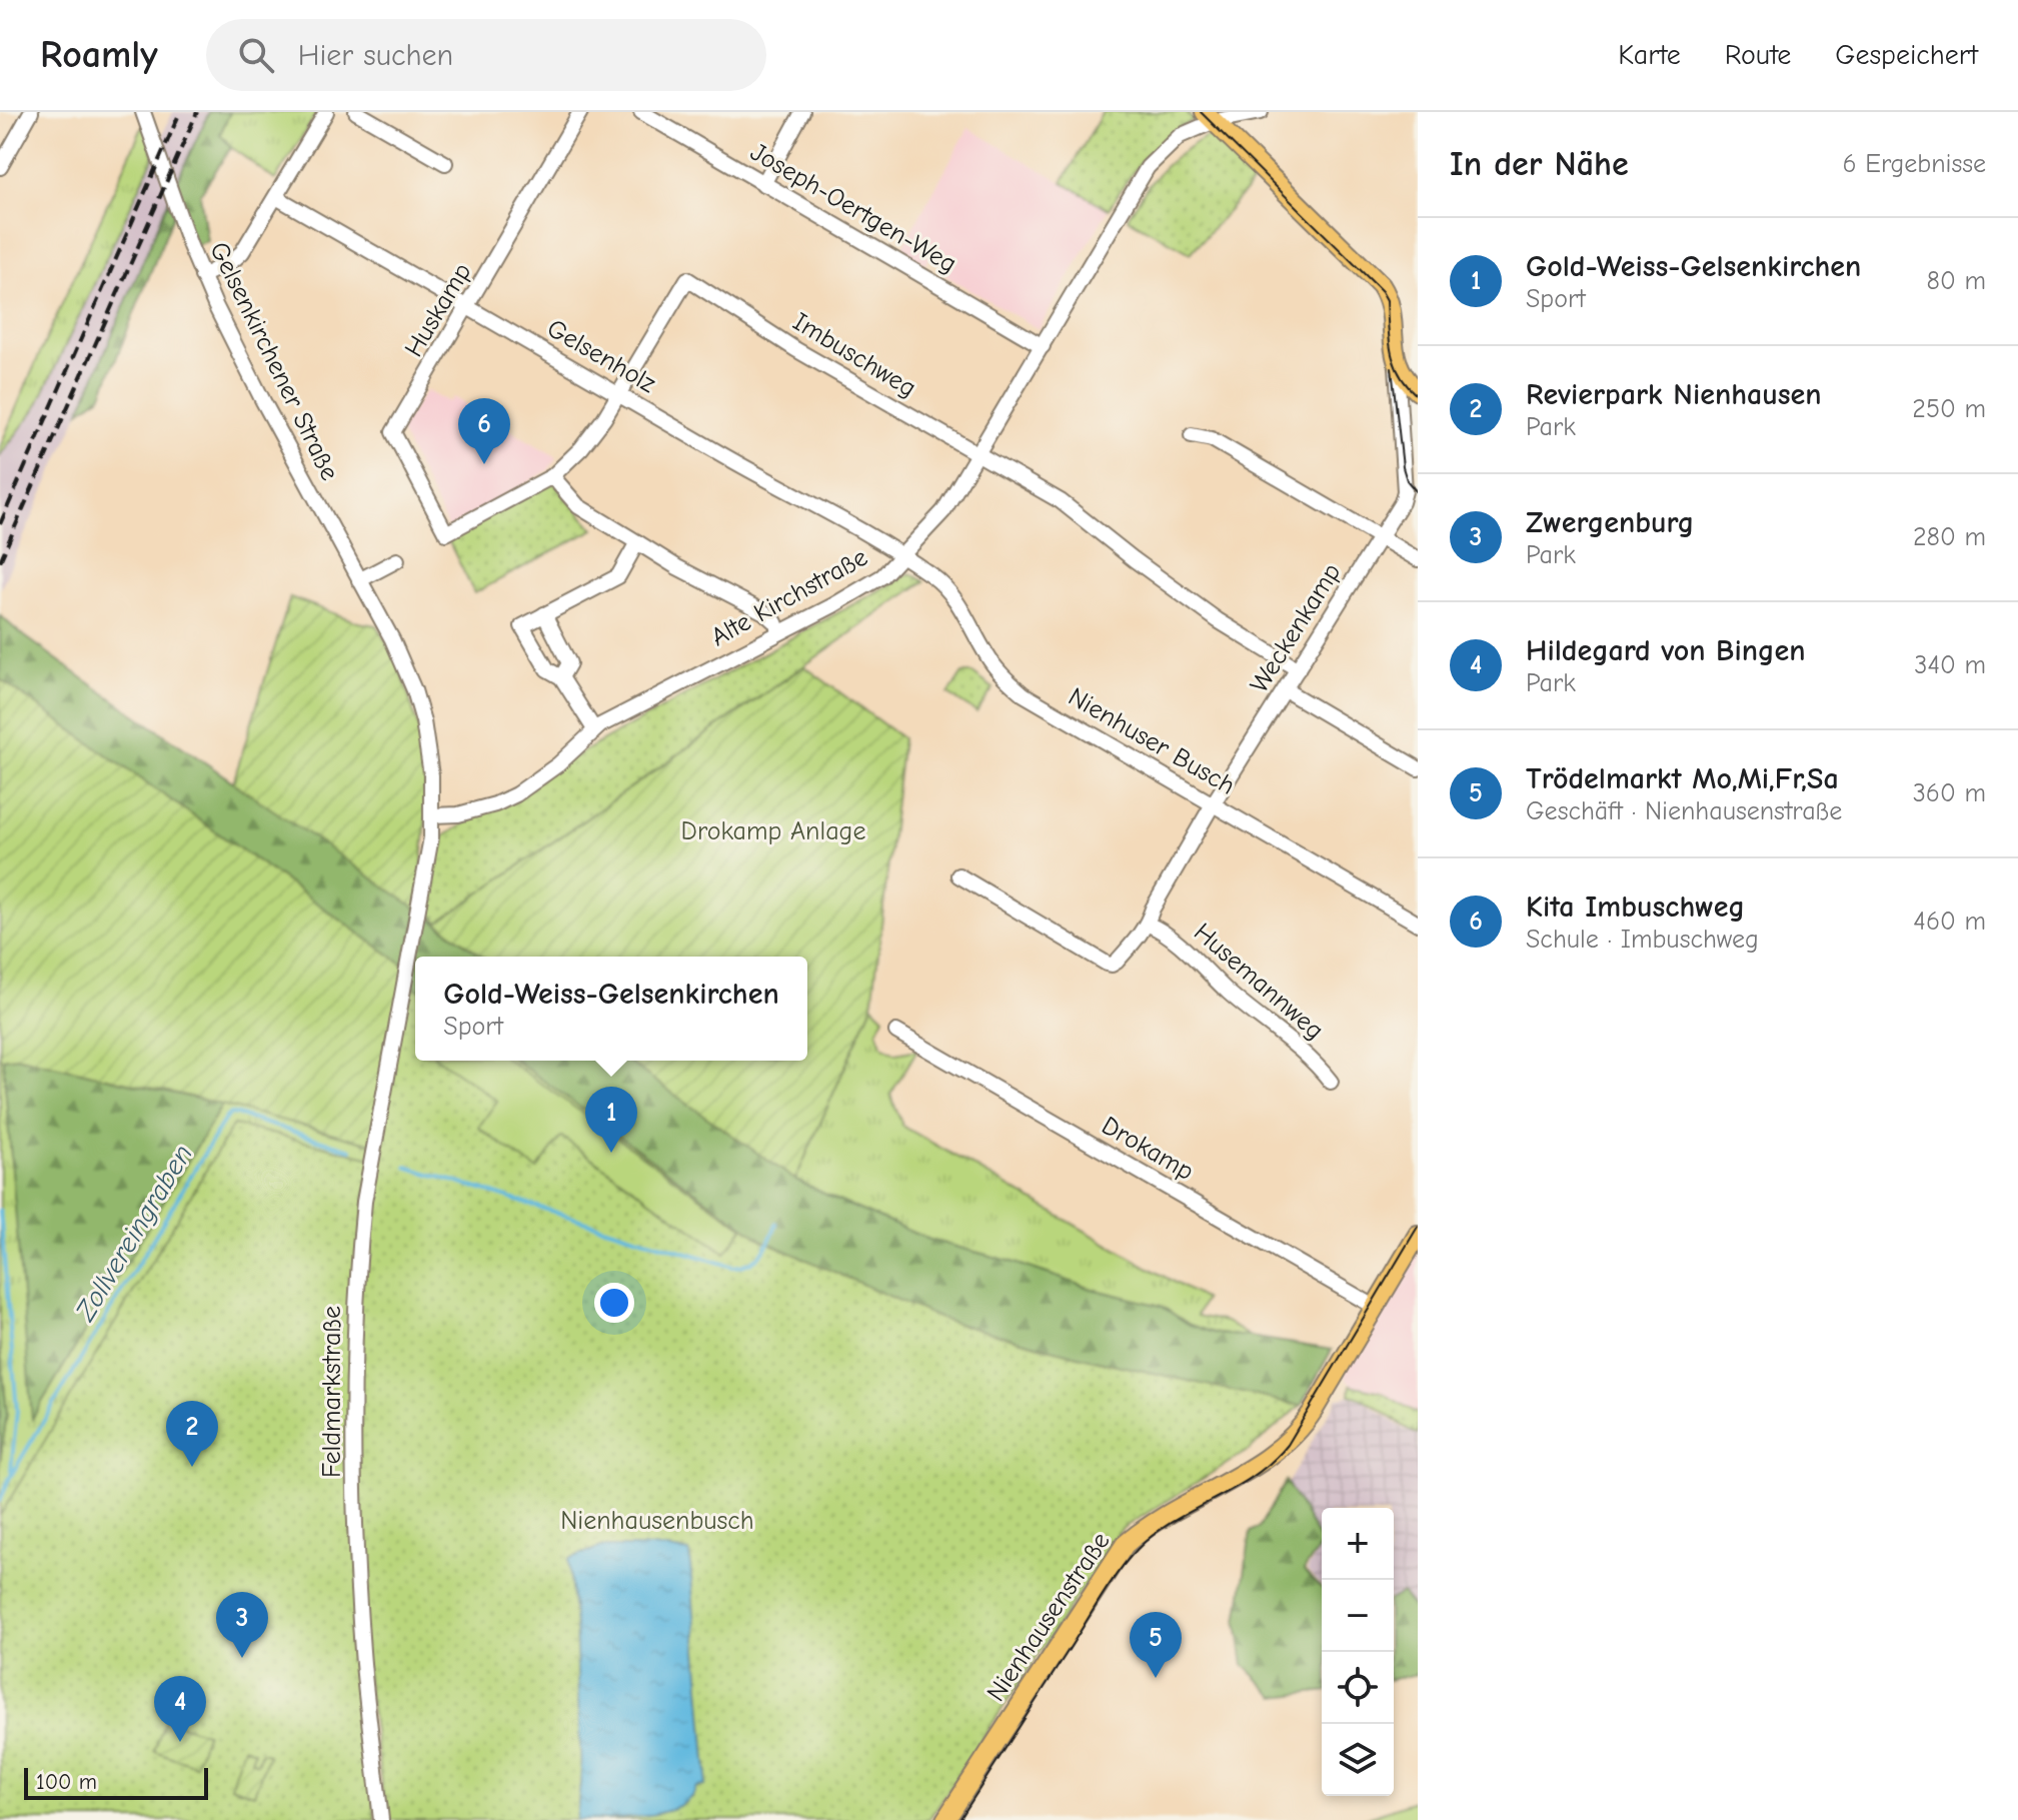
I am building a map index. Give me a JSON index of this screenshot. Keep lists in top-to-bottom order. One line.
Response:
{"streets":{"main road":["Nienhausenstraße"],"street":["Joseph-Oertgen-Weg","Huskamp","Imbuschweg","Gelsenholz","Gelsenkirchener Straße","Alte Kirchstraße","Weckenkamp","Nienhuser Busch","Husemannweg","Drokamp","Feldmarkstraße"]},"crossings":[["Joseph-Oertgen-Weg","Alte Kirchstraße"],["Huskamp","Imbuschweg"],["Huskamp","Gelsenholz"],["Imbuschweg","Gelsenholz"],["Imbuschweg","Alte Kirchstraße"],["Imbuschweg","Weckenkamp"],["Gelsenholz","Alte Kirchstraße"],["Gelsenholz","Nienhuser Busch"],["Gelsenkirchener Straße","Alte Kirchstraße"],["Gelsenkirchener Straße","Feldmarkstraße"],["Alte Kirchstraße","Nienhuser Busch"],["Weckenkamp","Nienhuser Busch"],["Drokamp","Nienhausenstraße"]],"water":["Zollvereingraben"],"parks":["Drokamp Anlage","Nienhausenbusch"],"scale_bar":"100 m","page":{"header":"Roamly","search":"Hier suchen","nav":["Karte","Route","Gespeichert"],"heading":["In der Nähe","6 Ergebnisse"],"list":[{"mark":"1","name":"Gold-Weiss-Gelsenkirchen","note":"Sport","value":"80 m"},{"mark":"2","name":"Revierpark Nienhausen","note":"Park","value":"250 m"},{"mark":"3","name":"Zwergenburg","note":"Park","value":"280 m"},{"mark":"4","name":"Hildegard von Bingen","note":"Park","value":"340 m"},{"mark":"5","name":"Trödelmarkt Mo,Mi,Fr,Sa","note":"Geschäft · Nienhausenstraße","value":"360 m"},{"mark":"6","name":"Kita Imbuschweg","note":"Schule · Imbuschweg","value":"460 m"}],"pins":["6","1","2","3","5","4"],"popup":["Gold-Weiss-Gelsenkirchen","Sport"],"map_buttons":["+","−"],"scale":"100 m"}}
